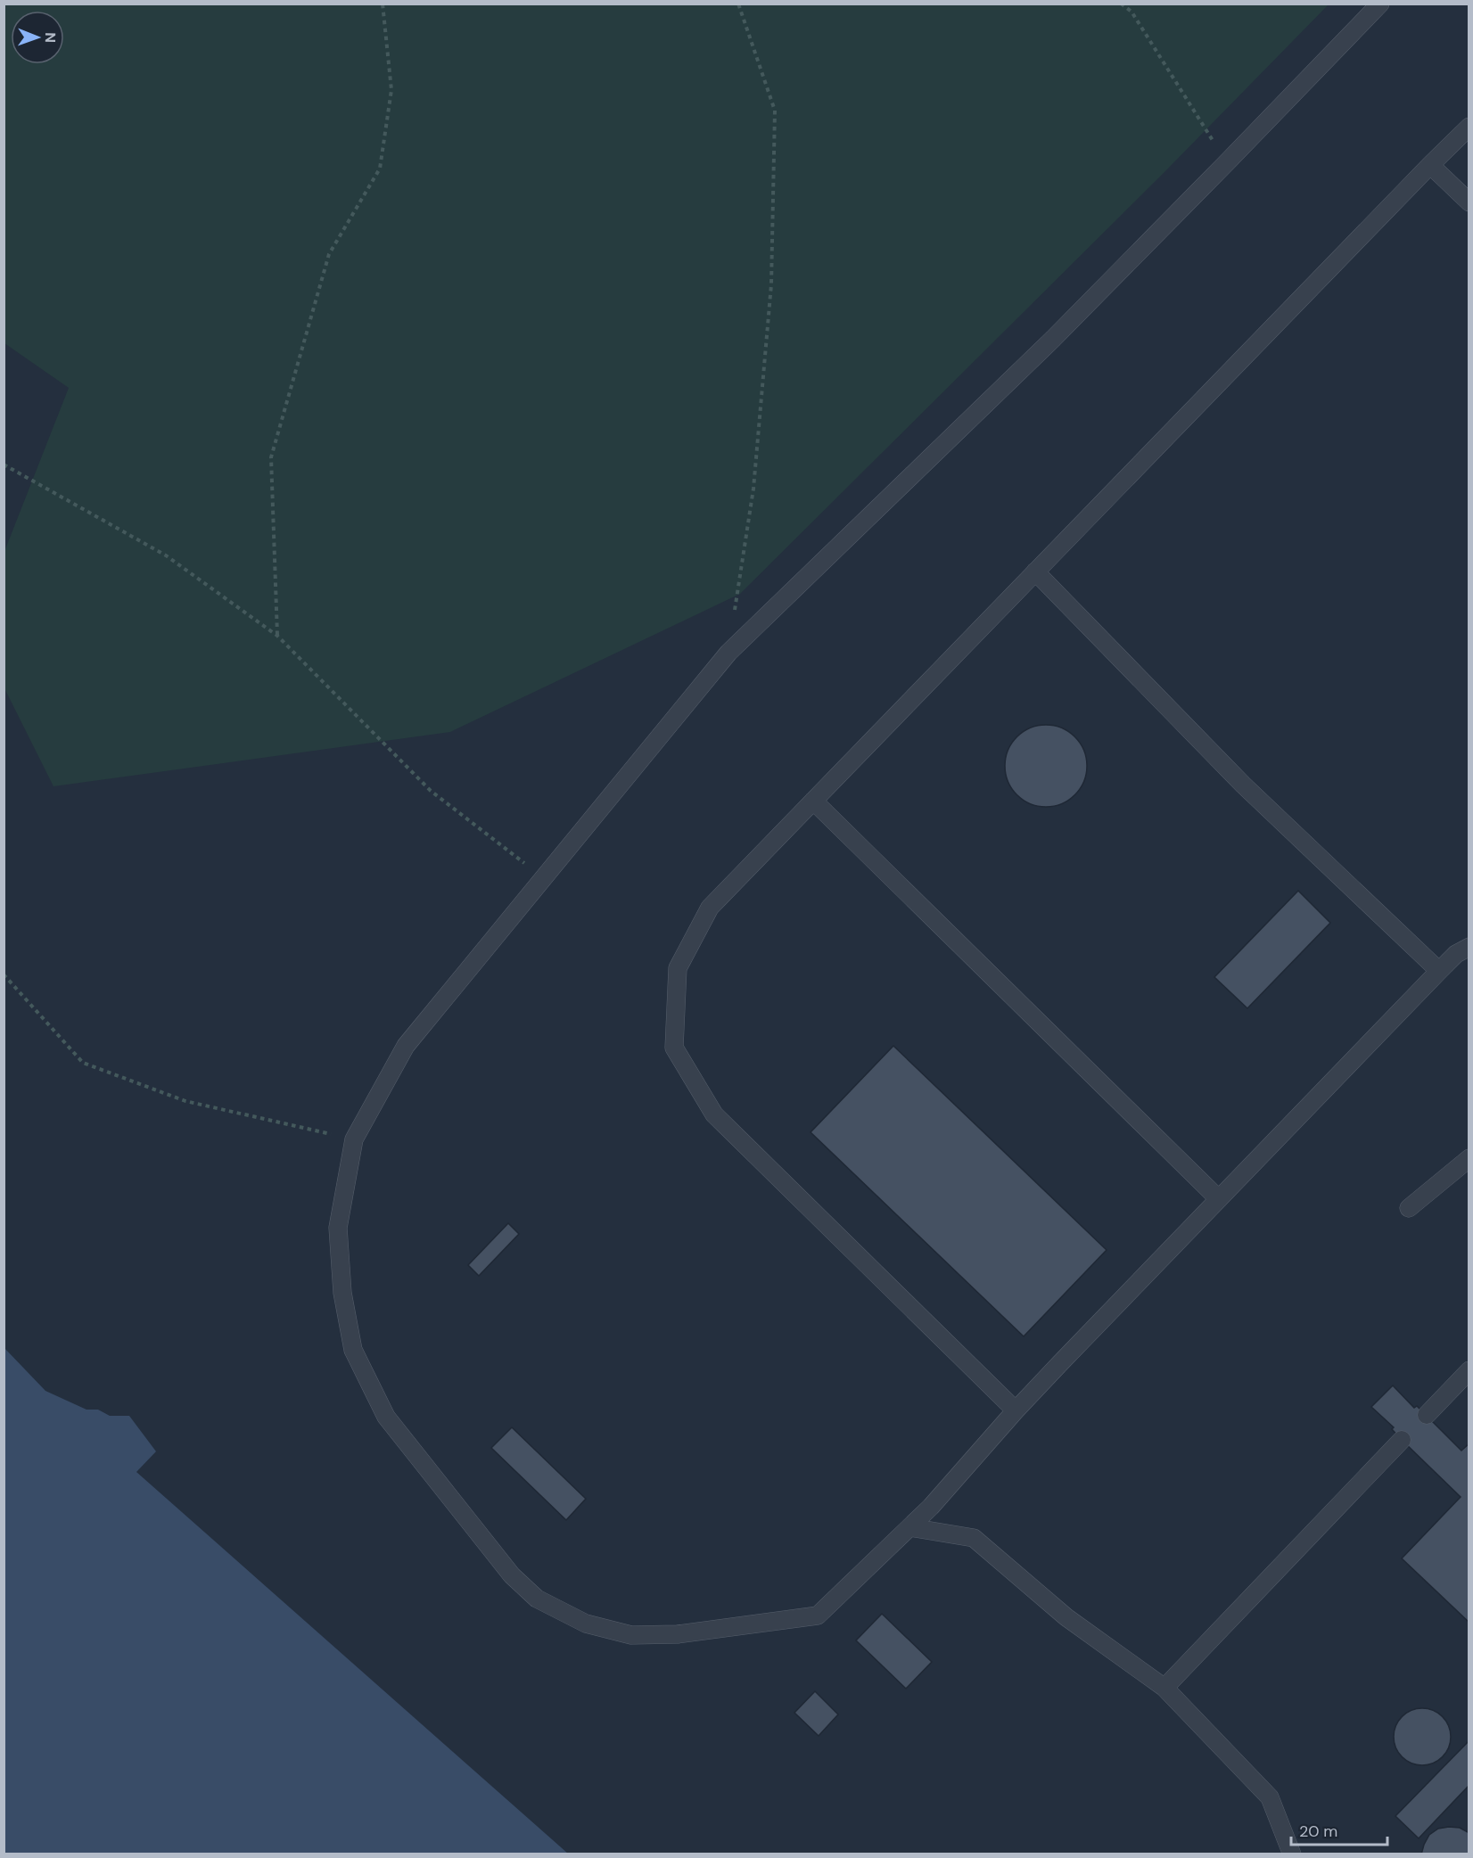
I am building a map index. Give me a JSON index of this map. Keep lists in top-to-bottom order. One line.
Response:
{"scale_bar":"20 m","north":"right"}
